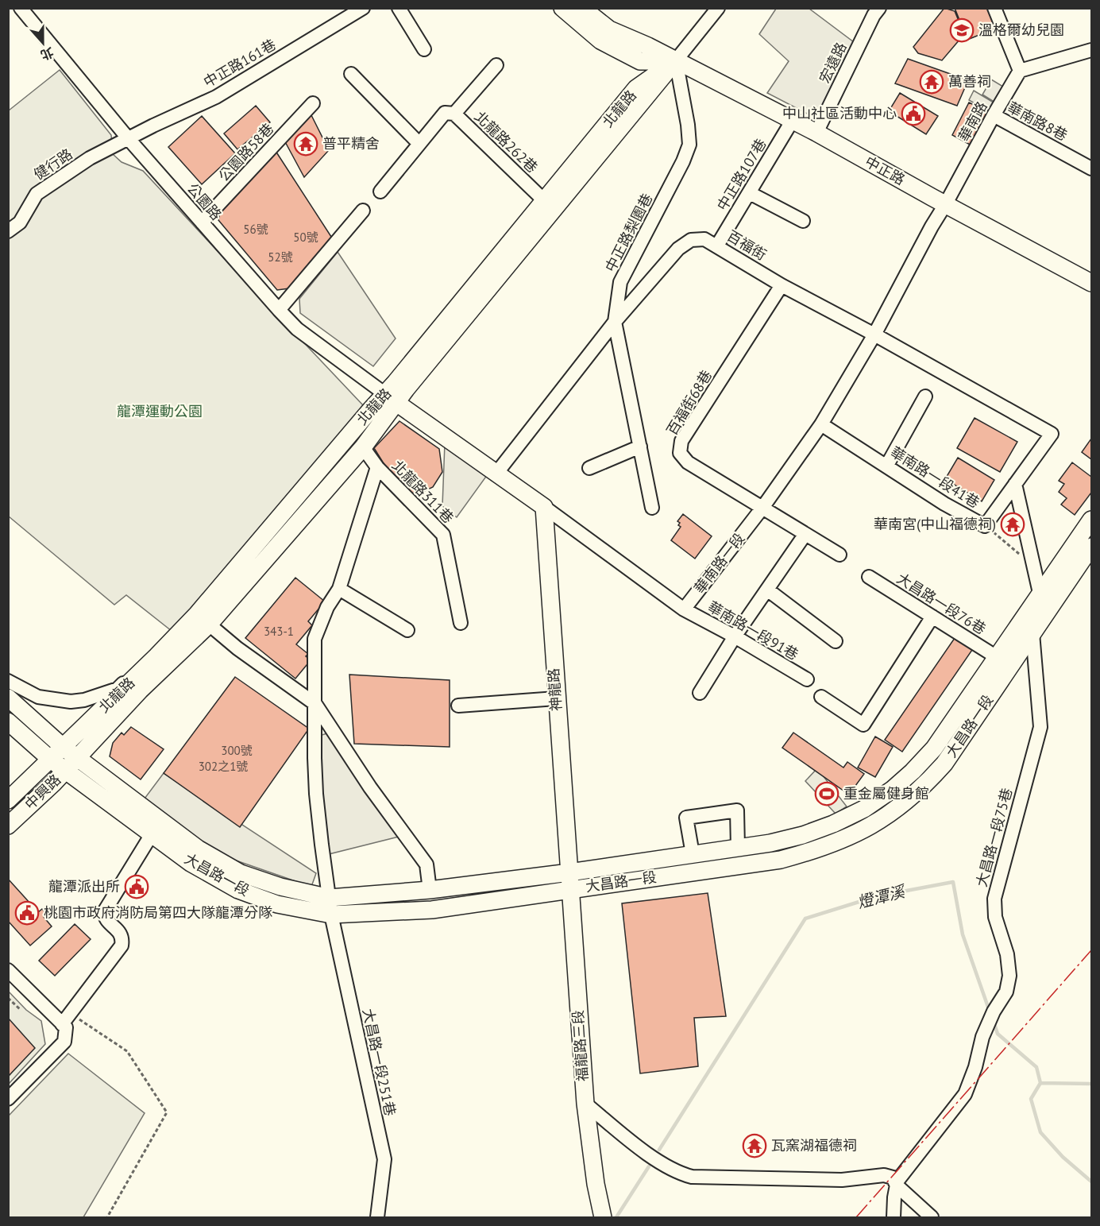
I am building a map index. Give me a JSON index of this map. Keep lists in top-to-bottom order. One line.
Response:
{"streets":{"main road":["北龍路","中正路","神龍路","大昌路一段","中興路","福龍路三段"],"street":["宏遠路","中正路161巷","華南路","華南路8巷","北龍路262巷","公園路58巷","健行路","中正路107巷","公園路","中正路梨園巷","百福街","百福街68巷","華南路一段41巷","北龍路311巷","華南路一段","大昌路一段76巷","華南路一段91巷","大昌路一段75巷","大昌路一段251巷"]},"crossings":[["宏遠路","中正路"],["中正路161巷","健行路"],["中正路161巷","公園路"],["北龍路","北龍路262巷"],["北龍路","中正路"],["北龍路","公園路"],["北龍路","中正路梨園巷"],["北龍路","北龍路311巷"],["北龍路","大昌路一段"],["北龍路","中興路"],["華南路","華南路8巷"],["華南路","中正路"],["華南路","華南路一段"],["公園路58巷","公園路"],["健行路","公園路"],["中正路","中正路107巷"],["中正路","中正路梨園巷"],["中正路","華南路一段"],["中正路107巷","百福街"],["中正路梨園巷","百福街"],["百福街","百福街68巷"],["百福街","華南路一段41巷"],["百福街","華南路一段"],["百福街68巷","華南路一段"],["華南路一段41巷","華南路一段"],["北龍路311巷","大昌路一段251巷"],["華南路一段","華南路一段91巷"],["大昌路一段76巷","大昌路一段"],["神龍路","大昌路一段"],["神龍路","福龍路三段"],["大昌路一段","中興路"],["大昌路一段","大昌路一段75巷"],["大昌路一段","福龍路三段"],["大昌路一段","大昌路一段251巷"]],"water":["燈潭溪"],"parks":["龍潭運動公園"],"places":{"school or university":["溫格爾幼兒園"],"temple":["萬善祠","普平精舍","華南宮(中山福德祠)","瓦窯湖福德祠"],"public building":["中山社區活動中心","龍潭派出所","桃園市政府消防局第四大隊龍潭分隊"],"sports":["重金屬健身館"]},"house_numbers":["56號","50號","52號","343-1","300號","302之1號"],"north":"bottom"}
